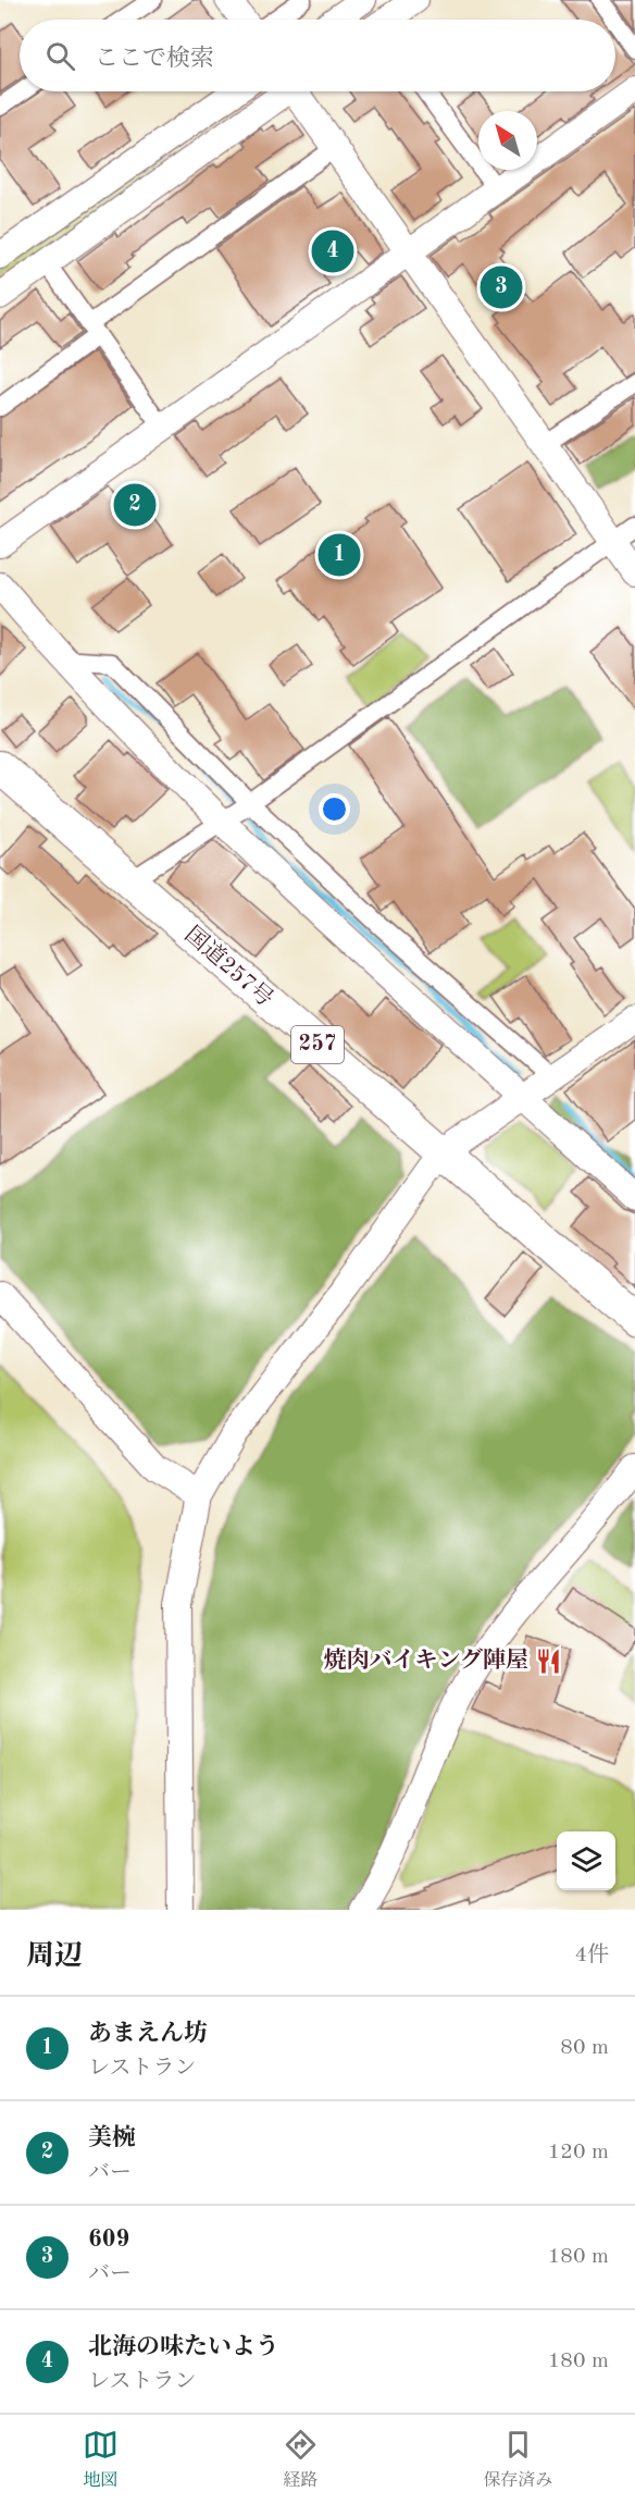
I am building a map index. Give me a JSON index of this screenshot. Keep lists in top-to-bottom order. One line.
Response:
{"streets":{"highway":["国道257号","257"]},"places":{"restaurant":["焼肉バイキング陣屋"]},"north":"top left","page":{"search":"ここで検索","pins":["4","3","2","1"],"heading":["周辺","4件"],"list":[{"mark":"1","name":"あまえん坊","note":"レストラン","value":"80 m"},{"mark":"2","name":"美椀","note":"バー","value":"120 m"},{"mark":"3","name":"609","note":"バー","value":"180 m"},{"mark":"4","name":"北海の味たいよう","note":"レストラン","value":"180 m"}],"nav":["地図","経路","保存済み"]}}
